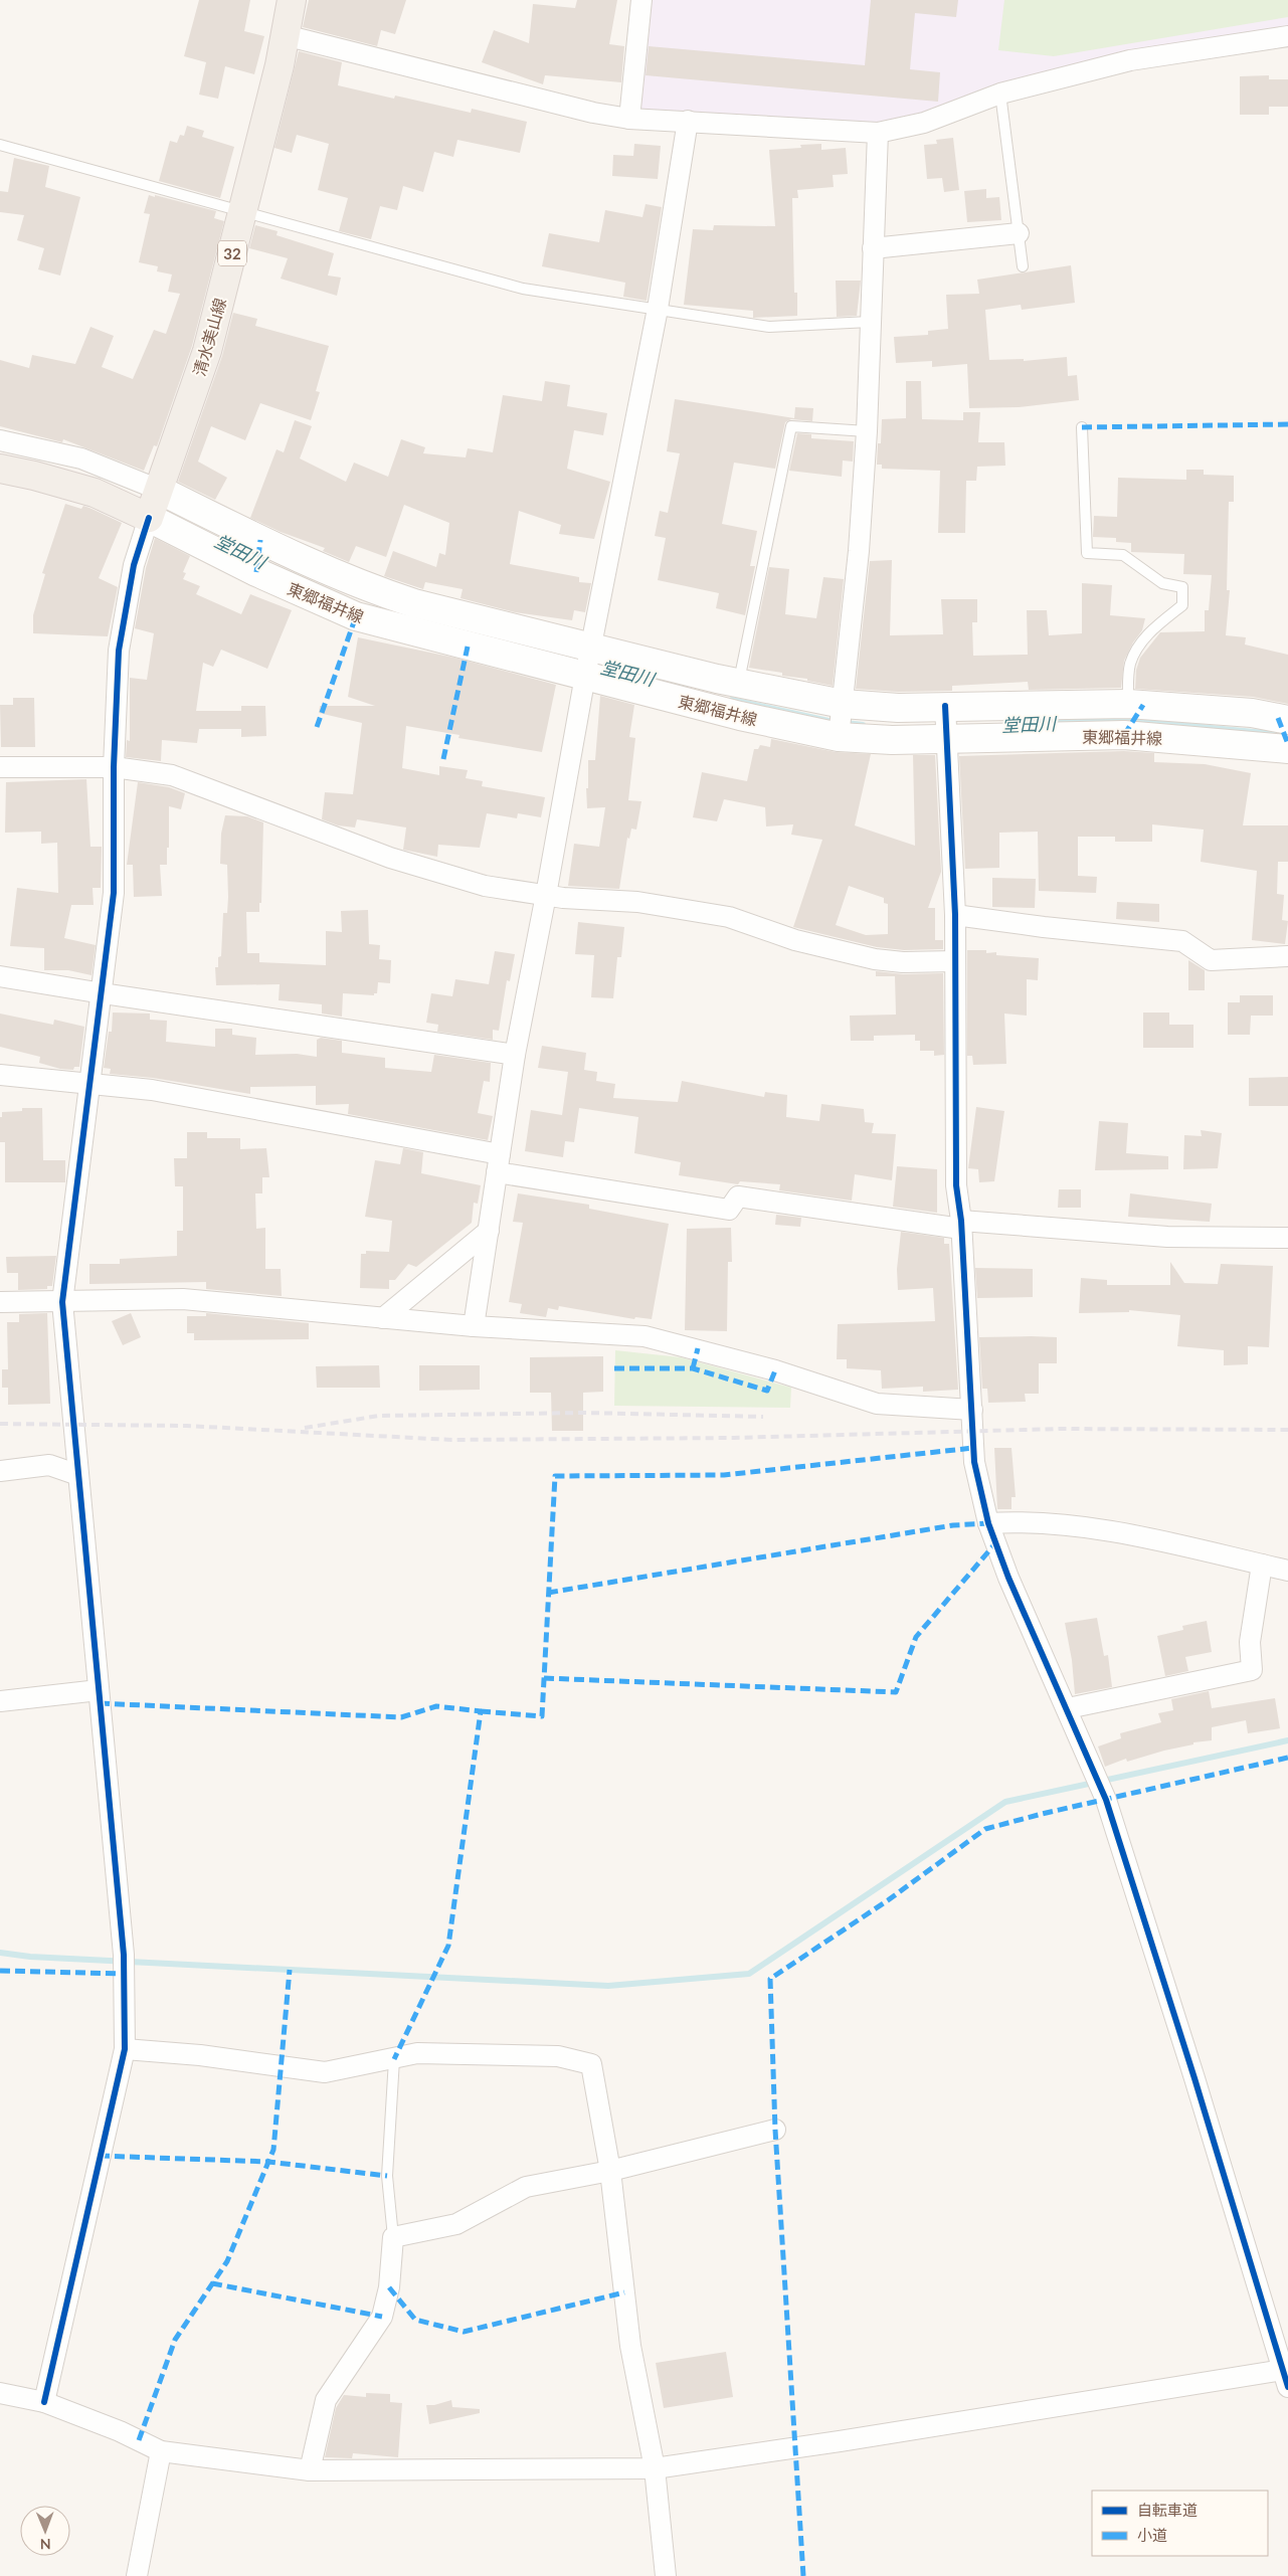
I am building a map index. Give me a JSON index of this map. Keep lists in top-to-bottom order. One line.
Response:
{"streets":{"main road":["32","清水美山線","東郷福井線"]},"crossings":[["清水美山線","東郷福井線"]],"water":["堂田川"],"legend":["自転車道","小道"],"north":"bottom"}
